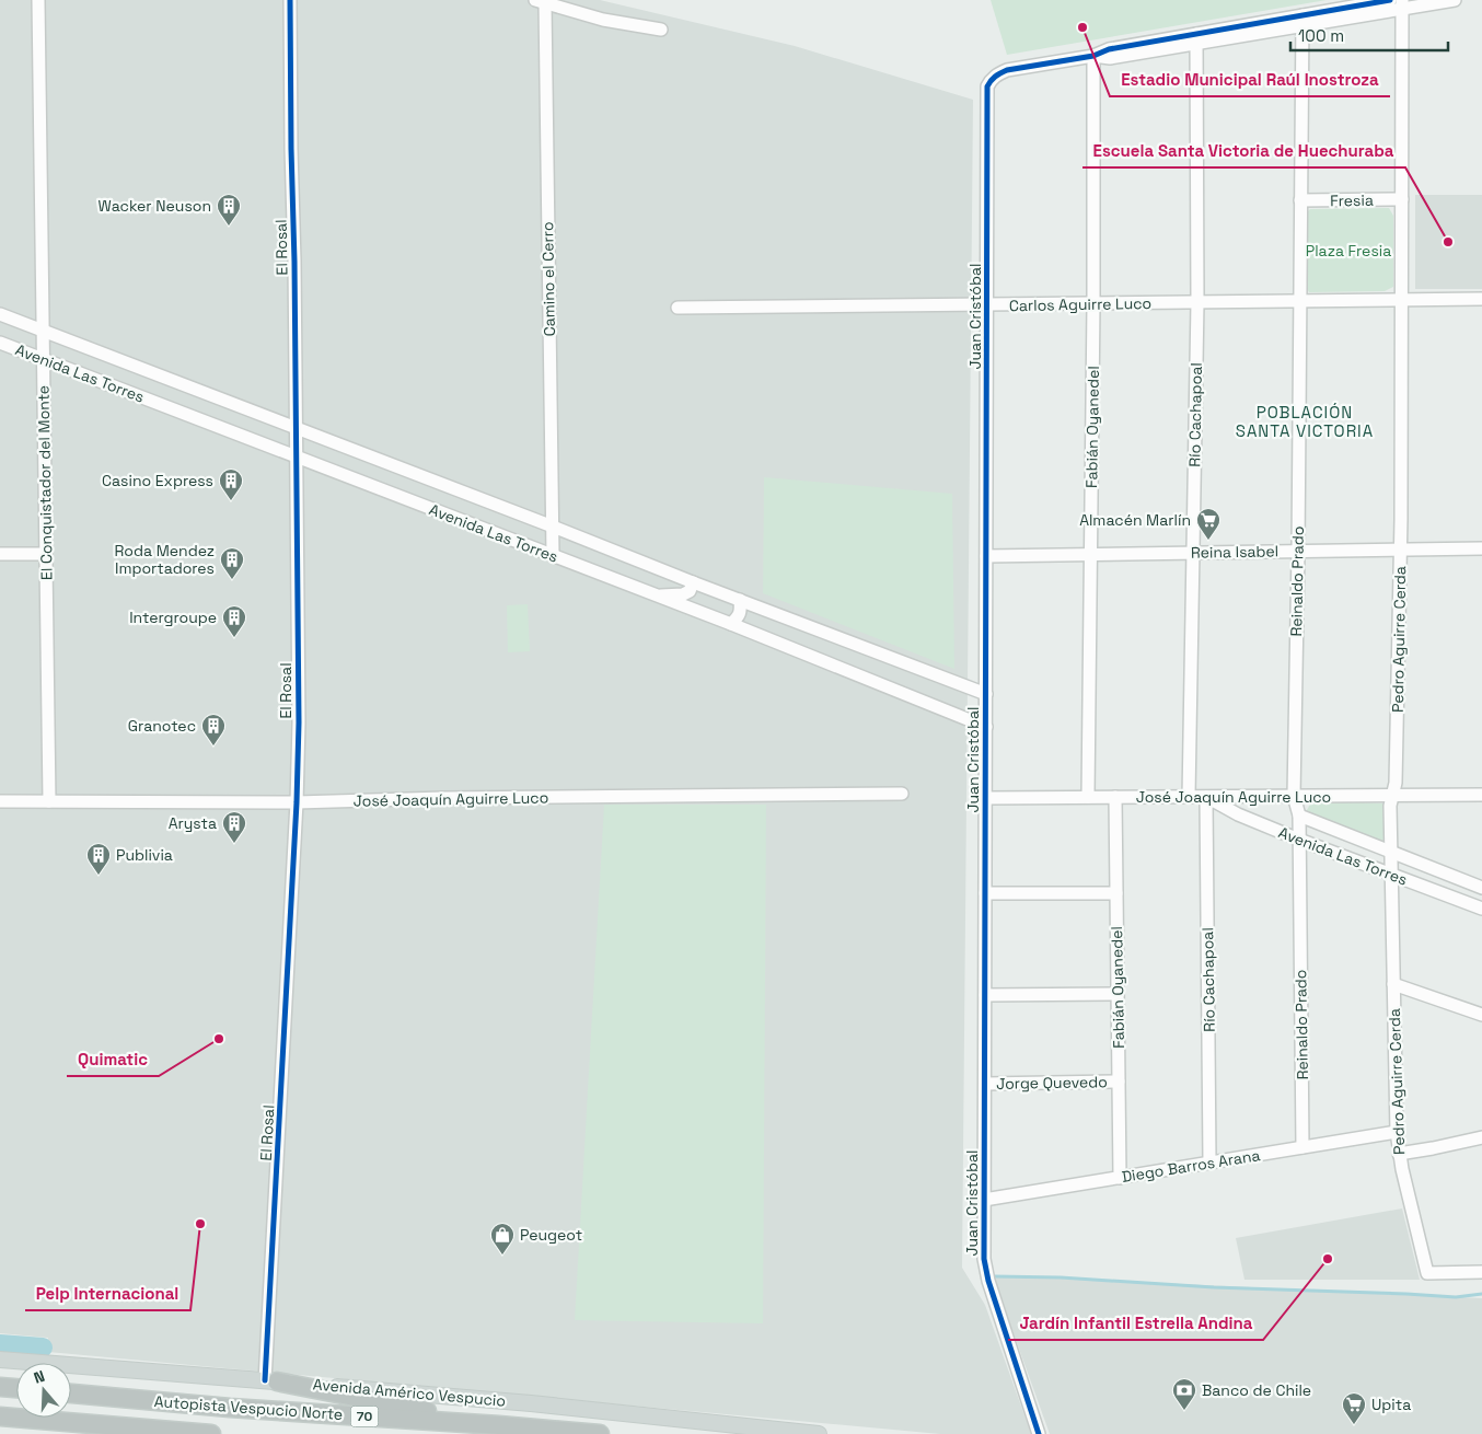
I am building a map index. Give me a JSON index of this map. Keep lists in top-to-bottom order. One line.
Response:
{"streets":{"highway":["Autopista Vespucio Norte","70"],"main road":["Avenida Américo Vespucio"],"street":["Fresia","El Rosal","Camino el Cerro","Carlos Aguirre Luco","Juan Cristóbal","Avenida Las Torres","Río Cachapoal","Fabián Oyanedel","El Conquistador del Monte","Reina Isabel","Reinaldo Prado","Pedro Aguirre Cerda","José Joaquín Aguirre Luco","Jorge Quevedo","Diego Barros Arana"]},"crossings":[["Fresia","Reinaldo Prado"],["Fresia","Pedro Aguirre Cerda"],["El Rosal","Avenida Las Torres"],["El Rosal","José Joaquín Aguirre Luco"],["El Rosal","Avenida Américo Vespucio"],["Camino el Cerro","Avenida Las Torres"],["Carlos Aguirre Luco","Juan Cristóbal"],["Carlos Aguirre Luco","Río Cachapoal"],["Carlos Aguirre Luco","Fabián Oyanedel"],["Carlos Aguirre Luco","Reinaldo Prado"],["Carlos Aguirre Luco","Pedro Aguirre Cerda"],["Juan Cristóbal","Avenida Las Torres"],["Juan Cristóbal","Fabián Oyanedel"],["Juan Cristóbal","Reina Isabel"],["Juan Cristóbal","José Joaquín Aguirre Luco"],["Juan Cristóbal","Jorge Quevedo"],["Juan Cristóbal","Diego Barros Arana"],["Avenida Las Torres","Río Cachapoal"],["Avenida Las Torres","El Conquistador del Monte"],["Avenida Las Torres","Reinaldo Prado"],["Avenida Las Torres","Pedro Aguirre Cerda"],["Avenida Las Torres","José Joaquín Aguirre Luco"],["Río Cachapoal","Reina Isabel"],["Río Cachapoal","José Joaquín Aguirre Luco"],["Río Cachapoal","Diego Barros Arana"],["Fabián Oyanedel","Reina Isabel"],["Fabián Oyanedel","José Joaquín Aguirre Luco"],["Fabián Oyanedel","Jorge Quevedo"],["Fabián Oyanedel","Diego Barros Arana"],["El Conquistador del Monte","José Joaquín Aguirre Luco"],["Reina Isabel","Reinaldo Prado"],["Reina Isabel","Pedro Aguirre Cerda"],["Reinaldo Prado","José Joaquín Aguirre Luco"],["Reinaldo Prado","Diego Barros Arana"],["Pedro Aguirre Cerda","José Joaquín Aguirre Luco"],["Pedro Aguirre Cerda","Diego Barros Arana"]],"districts":["POBLACIÓN SANTA VICTORIA"],"parks":["Plaza Fresia"],"places":{"other":["Estadio Municipal Raúl Inostroza","Escuela Santa Victoria de Huechuraba","Quimatic","Pelp Internacional","Jardín Infantil Estrella Andina"],"building":["Wacker Neuson","Casino Express","Roda Mendez Importadores","Intergroupe","Granotec","Arysta","Publivia"],"supermarket":["Almacén Marlín","Upita"],"shop":["Peugeot"],"bank":["Banco de Chile"]},"scale_bar":"100 m","north":"top"}
